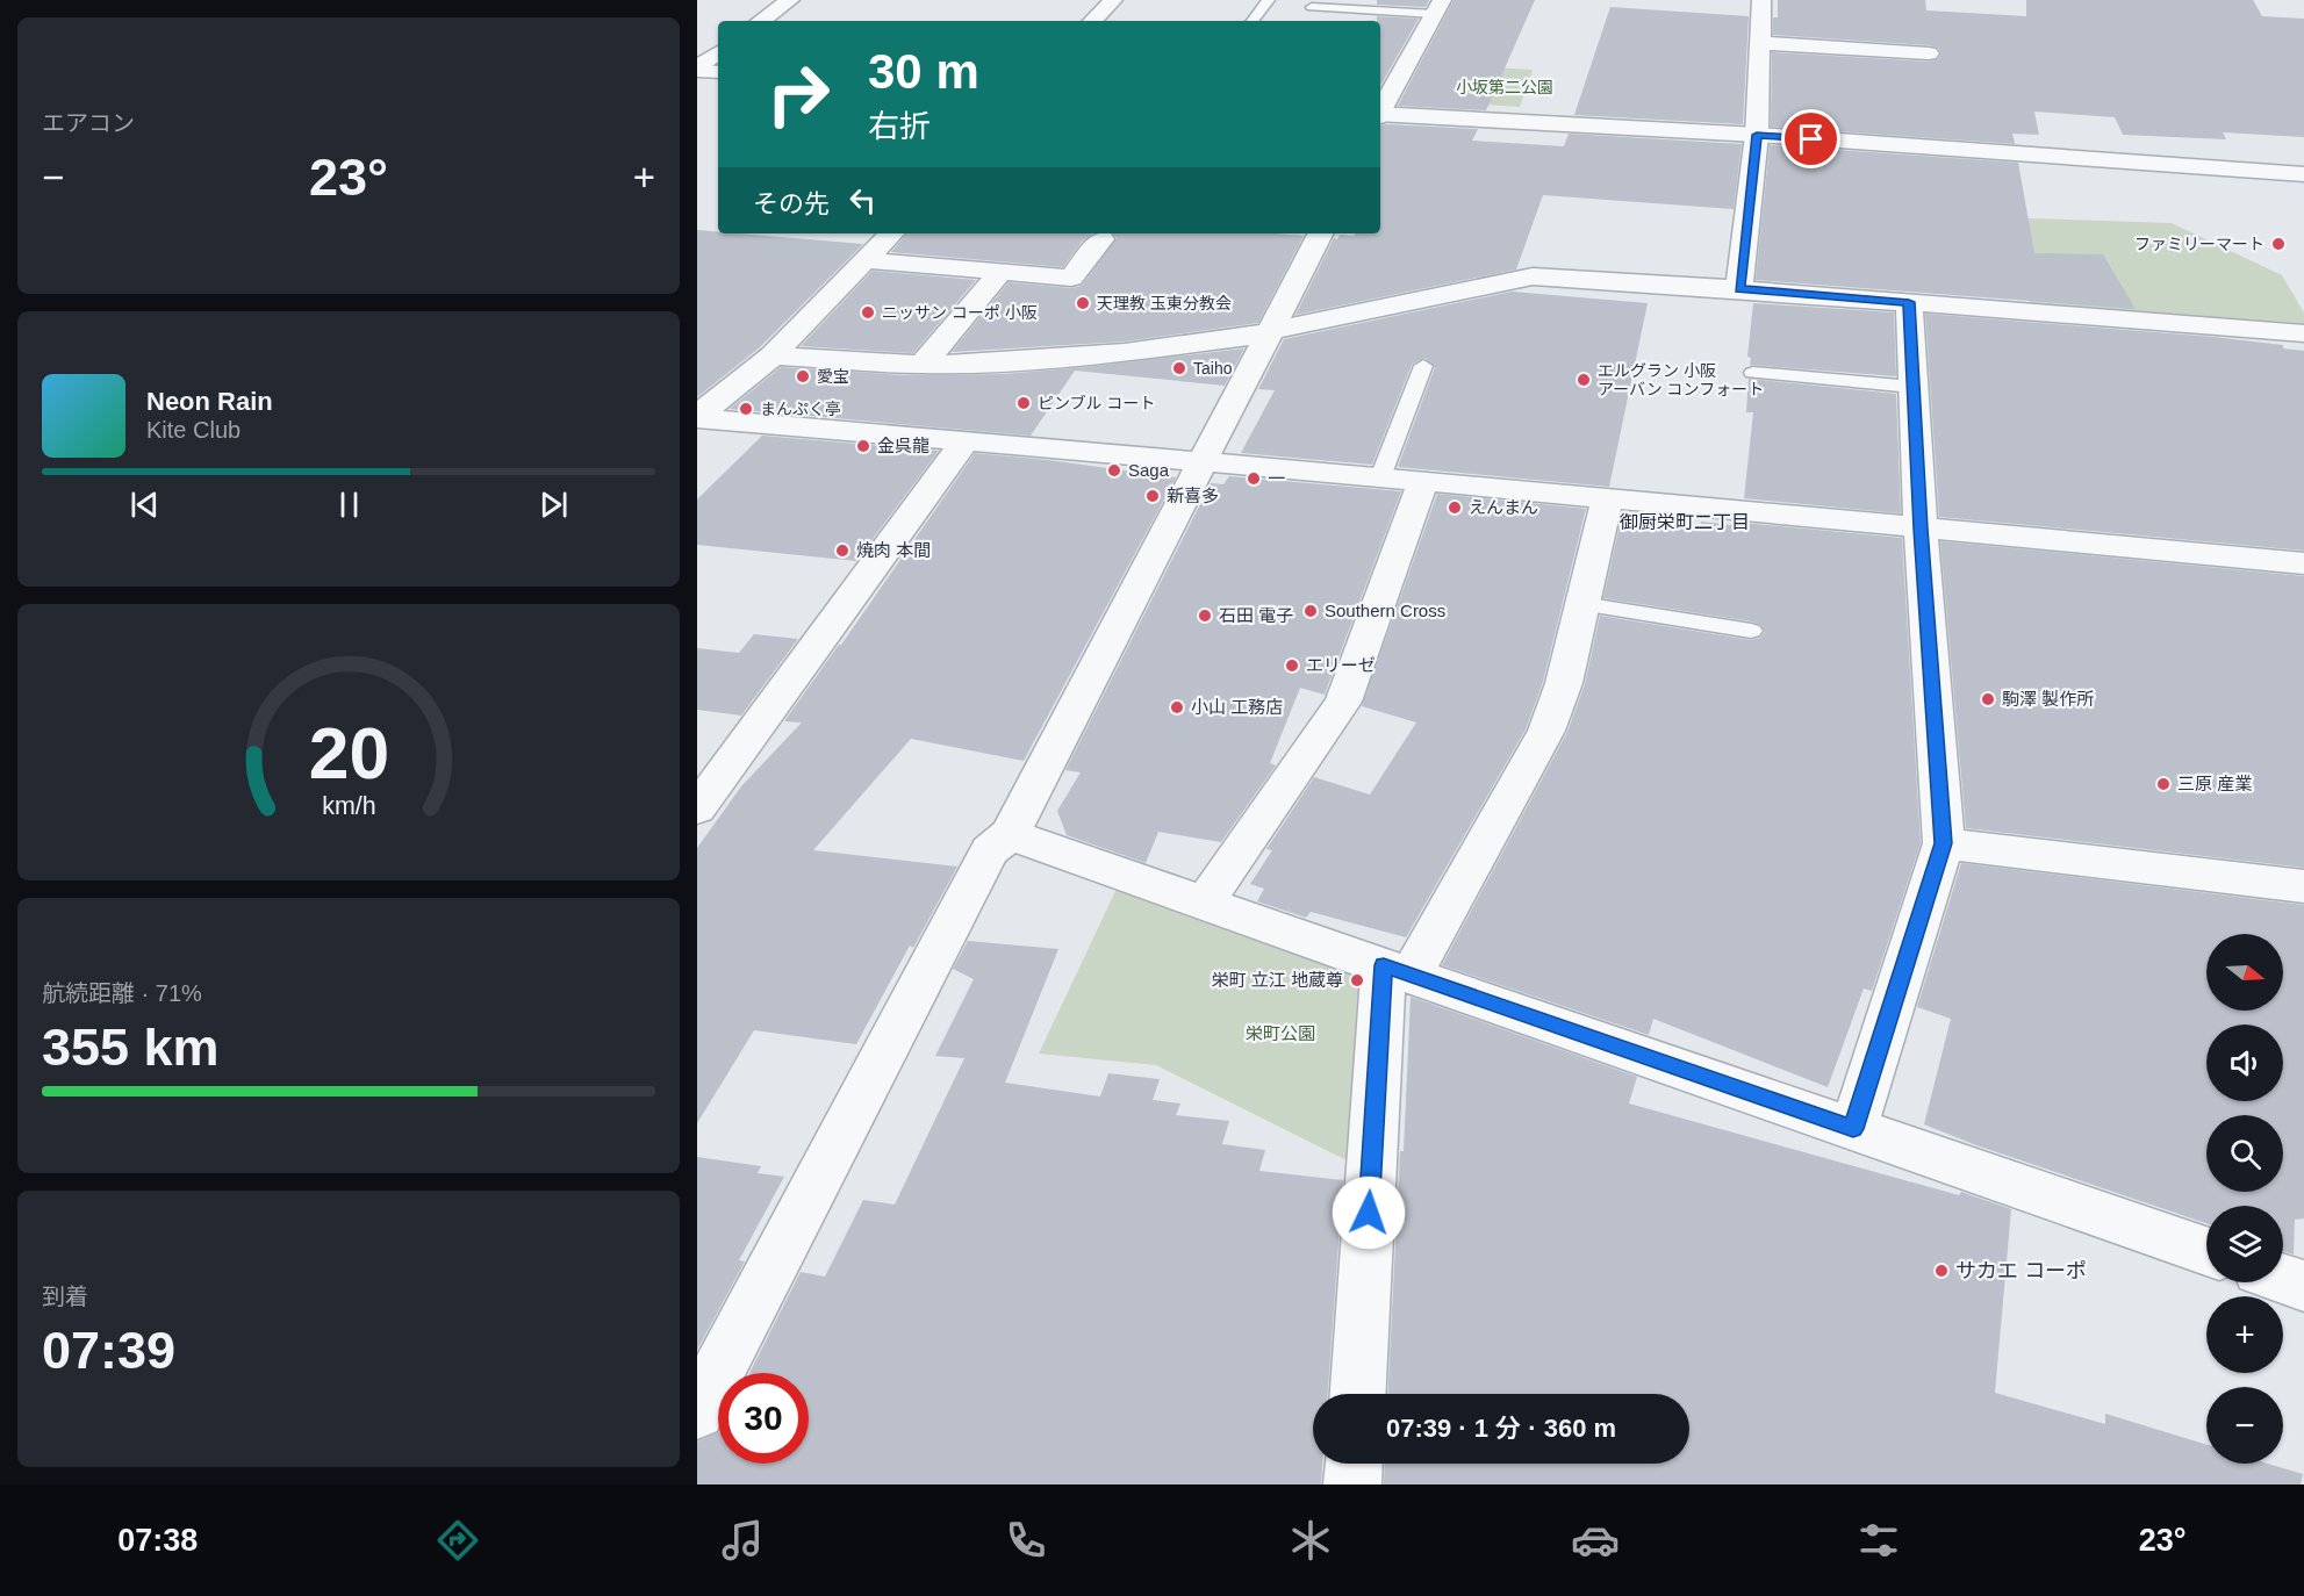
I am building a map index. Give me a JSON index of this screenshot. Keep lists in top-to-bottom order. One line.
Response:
{"districts":["御厨栄町二丁目"],"parks":["小坂第二公園","栄町公園"],"places":["ファミリーマート","天理教 玉東分教会","ニッサン コーポ 小阪","Taiho","愛宝","エルグラン 小阪 アーバン コンフォート","ピンブル コート","まんぷく亭","金呉龍","Saga","一","新喜多","えんまん","焼肉 本間","Southern Cross","石田 電子","エリーゼ","駒澤 製作所","小山 工務店","三原 産業","栄町 立江 地蔵尊","サカエ コーポ"],"north":"right","page":{"tile":["エアコン",["航続距離 · 71%","355 km"],["到着","07:39"]],"turn":["30 m","右折"],"heat":["−","23°","+"],"then":"その先","song":["Neon Rain","Kite Club"],"map_buttons":["+","−"],"limit":"30","trip":"07:39 · 1 分 · 360 m","tabs":["07:38","23°"],"gauge":["20","km/h"]}}
